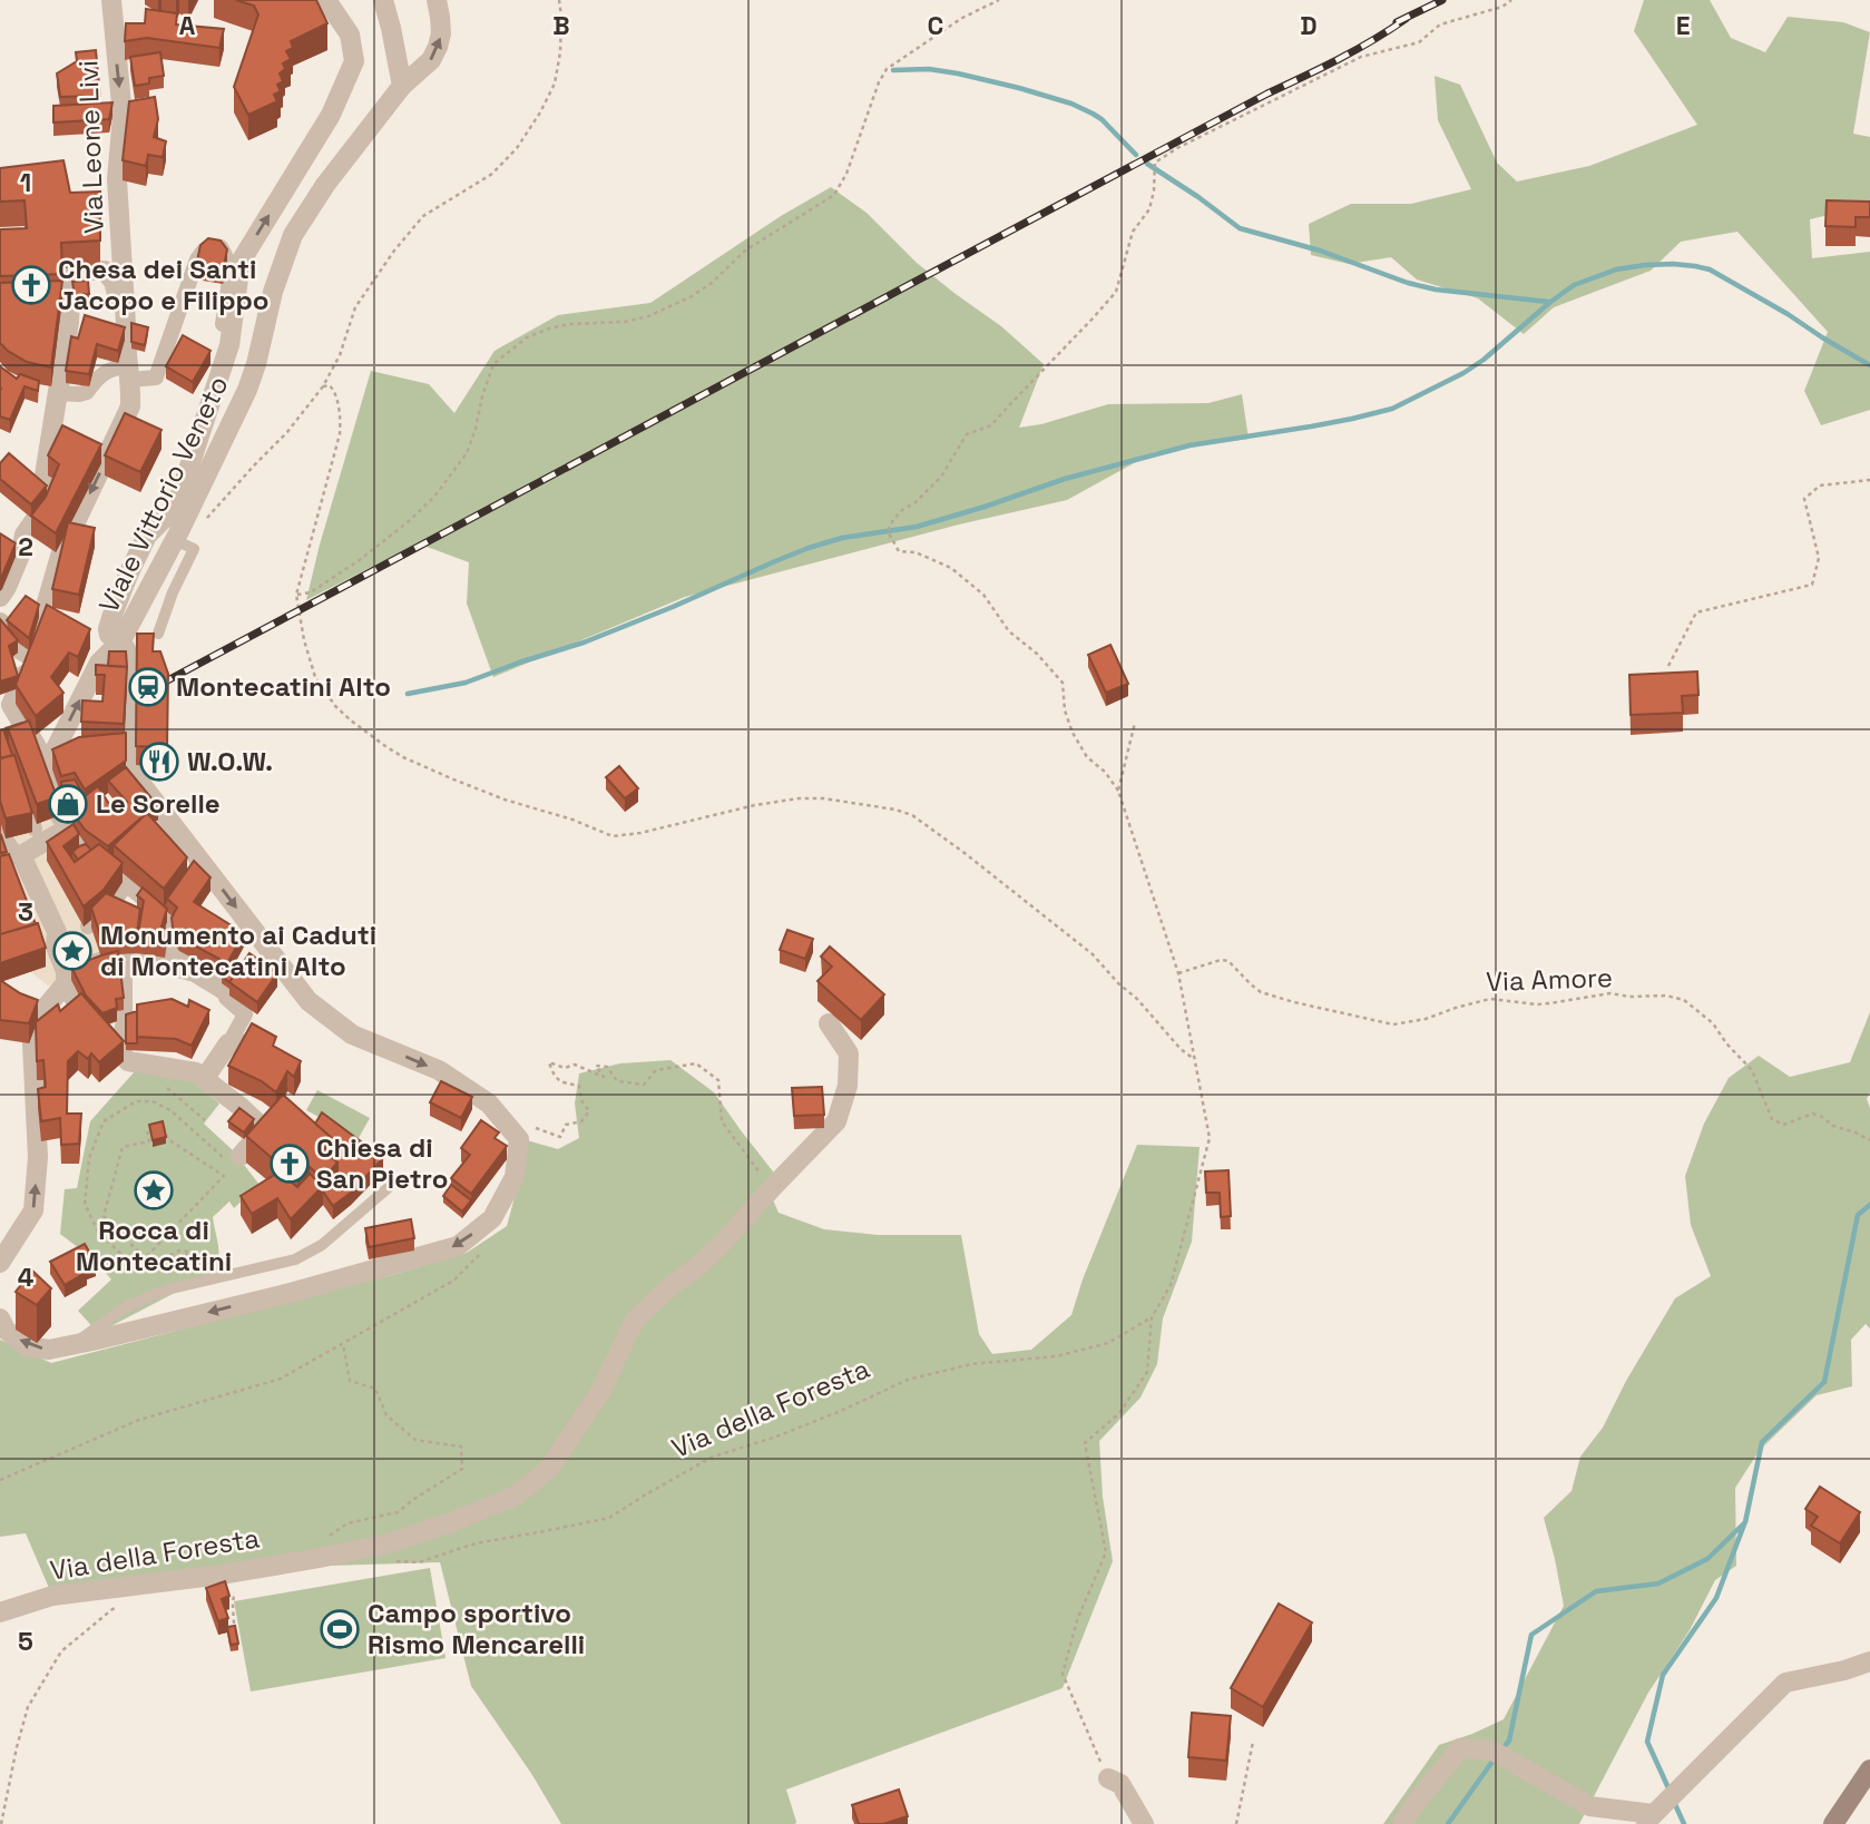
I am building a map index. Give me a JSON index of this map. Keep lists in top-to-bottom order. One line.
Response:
{"streets":{"street":["Via Leone Livi","Viale Vittorio Veneto","Via della Foresta"],"path":["Via Amore"]},"places":{"church":["Chesa dei Santi Jacopo e Filippo","Chiesa di San Pietro"],"station":["Montecatini Alto"],"restaurant":["W.O.W."],"shop":["Le Sorelle"],"place":["Monumento ai Caduti di Montecatini Alto","Rocca di Montecatini"],"sports":["Campo sportivo Rismo Mencarelli"]},"grid":{"columns":["A","B","C","D","E"],"rows":["1","2","3","4","5"]}}
